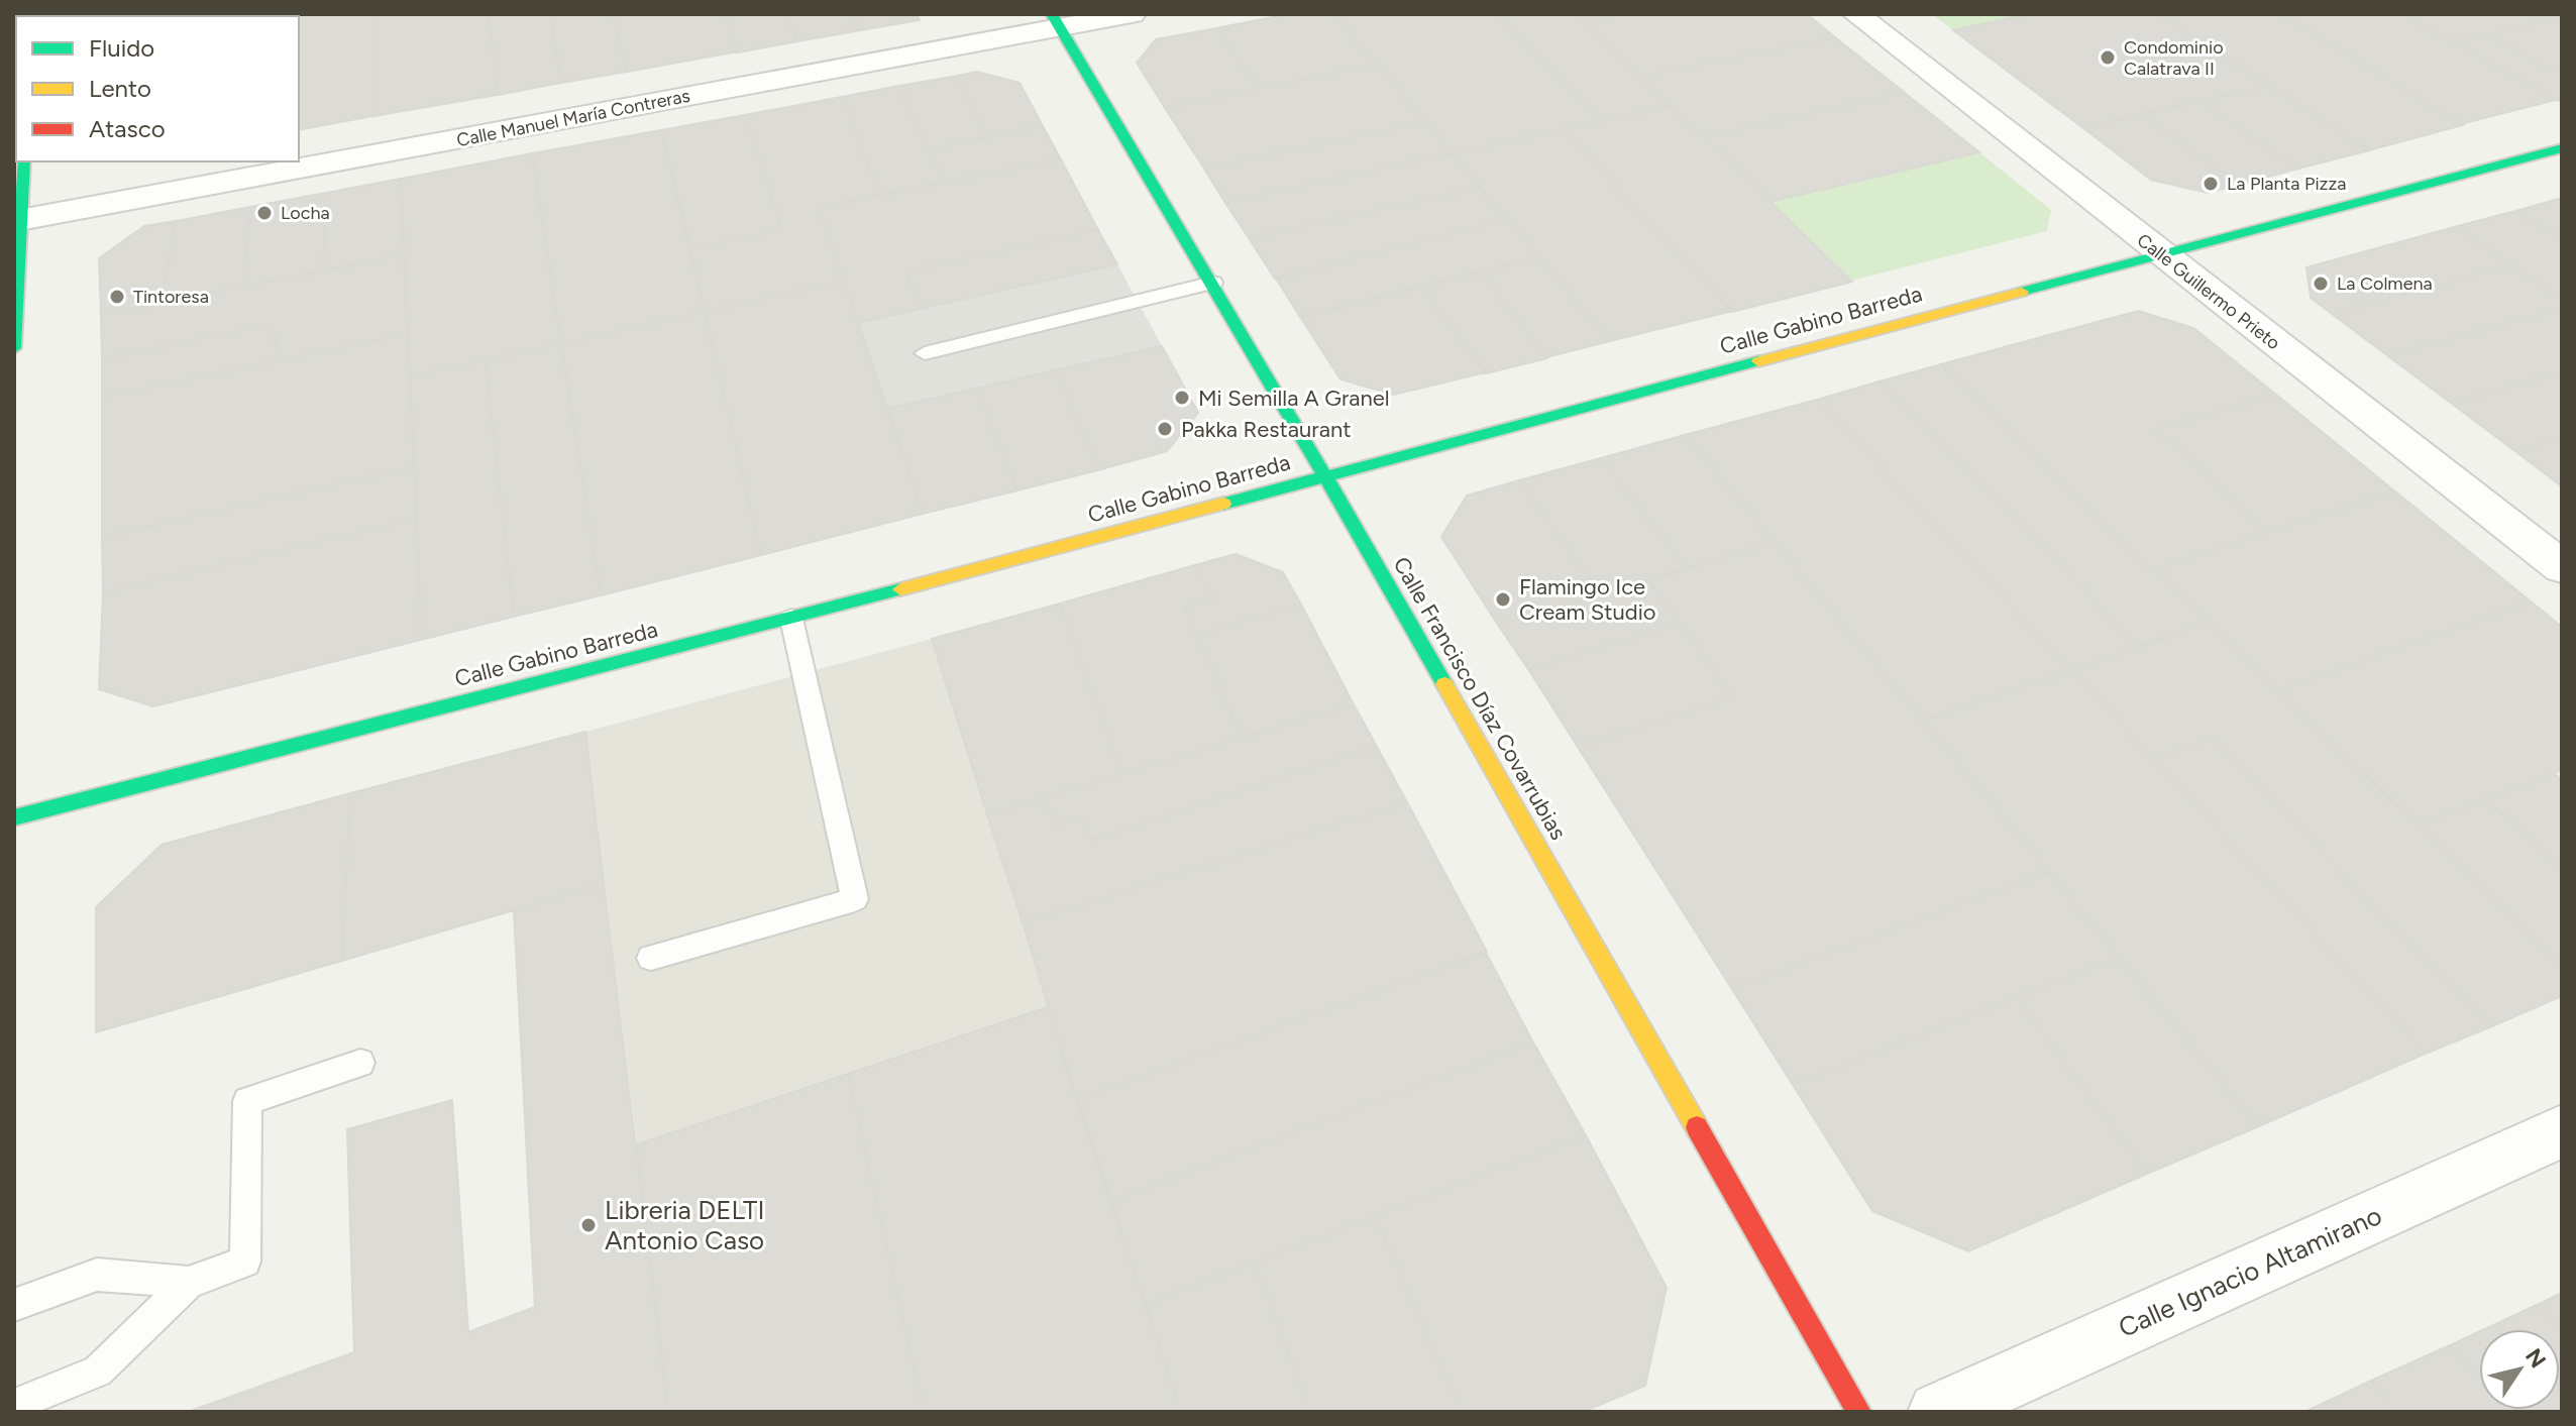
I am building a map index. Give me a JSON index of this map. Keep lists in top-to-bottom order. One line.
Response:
{"streets":{"street":["Calle Manuel María Contreras","Calle Guillermo Prieto","Calle Gabino Barreda","Calle Francisco Díaz Covarrubias","Calle Ignacio Altamirano"]},"crossings":[["Calle Manuel María Contreras","Calle Francisco Díaz Covarrubias"],["Calle Guillermo Prieto","Calle Gabino Barreda"],["Calle Gabino Barreda","Calle Francisco Díaz Covarrubias"]],"places":["Condominio Calatrava II","La Planta Pizza","Locha","La Colmena","Tintoresa","Mi Semilla A Granel","Pakka Restaurant","Flamingo Ice Cream Studio","Libreria DELTI Antonio Caso"],"legend":["Fluido","Lento","Atasco"],"north":"top right"}
